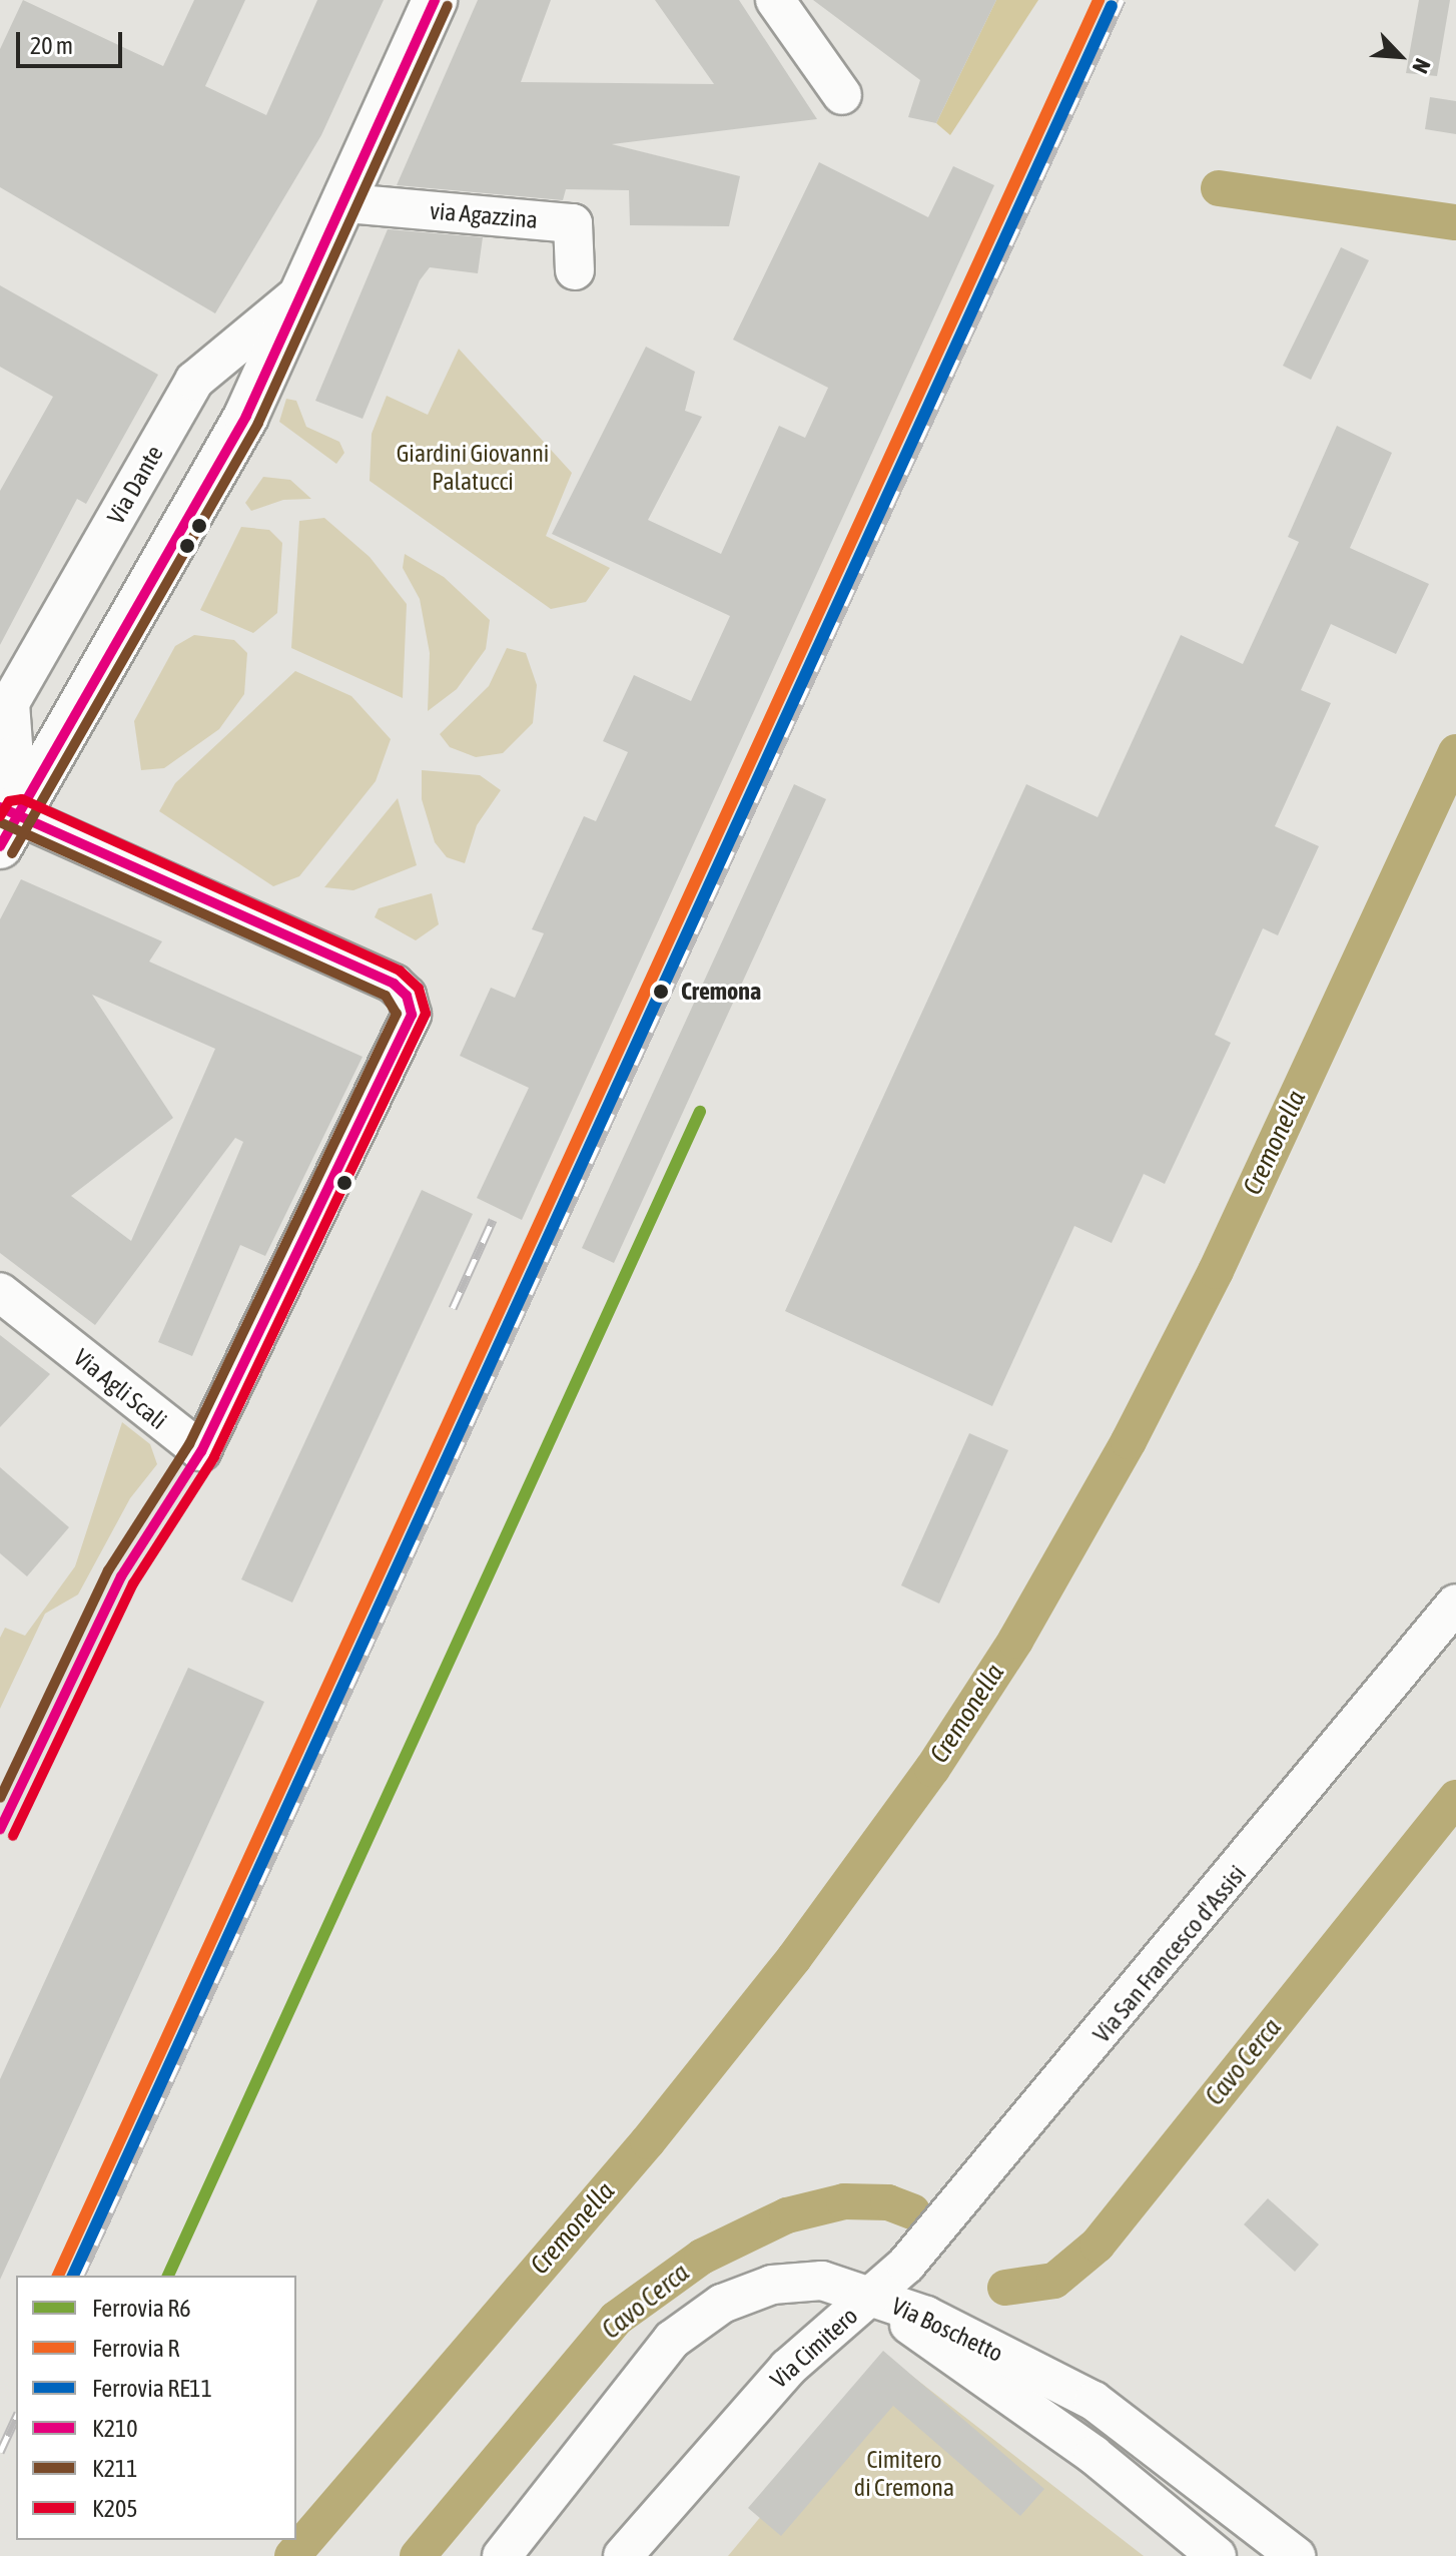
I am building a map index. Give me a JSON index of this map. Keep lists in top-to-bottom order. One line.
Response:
{"streets":{"main road":["Via Dante"],"street":["via Agazzina","Via Agli Scali","Via San Francesco d'Assisi","Via Boschetto","Via Cimitero"]},"crossings":[["via Agazzina","Via Dante"],["Via Dante","Via Agli Scali"],["Via San Francesco d'Assisi","Via Boschetto"],["Via San Francesco d'Assisi","Via Cimitero"],["Via Boschetto","Via Cimitero"]],"water":["Cremonella","Cavo Cerca"],"parks":["Giardini Giovanni Palatucci","Cimitero di Cremona"],"places":["Cremona"],"lines":["rail line R","transit line K210","rail line RE11","transit line K211","transit line K205","rail line R6"],"legend":["Ferrovia R6","Ferrovia R","Ferrovia RE11","K210","K211","K205"],"scale_bar":"20 m","north":"bottom right"}
